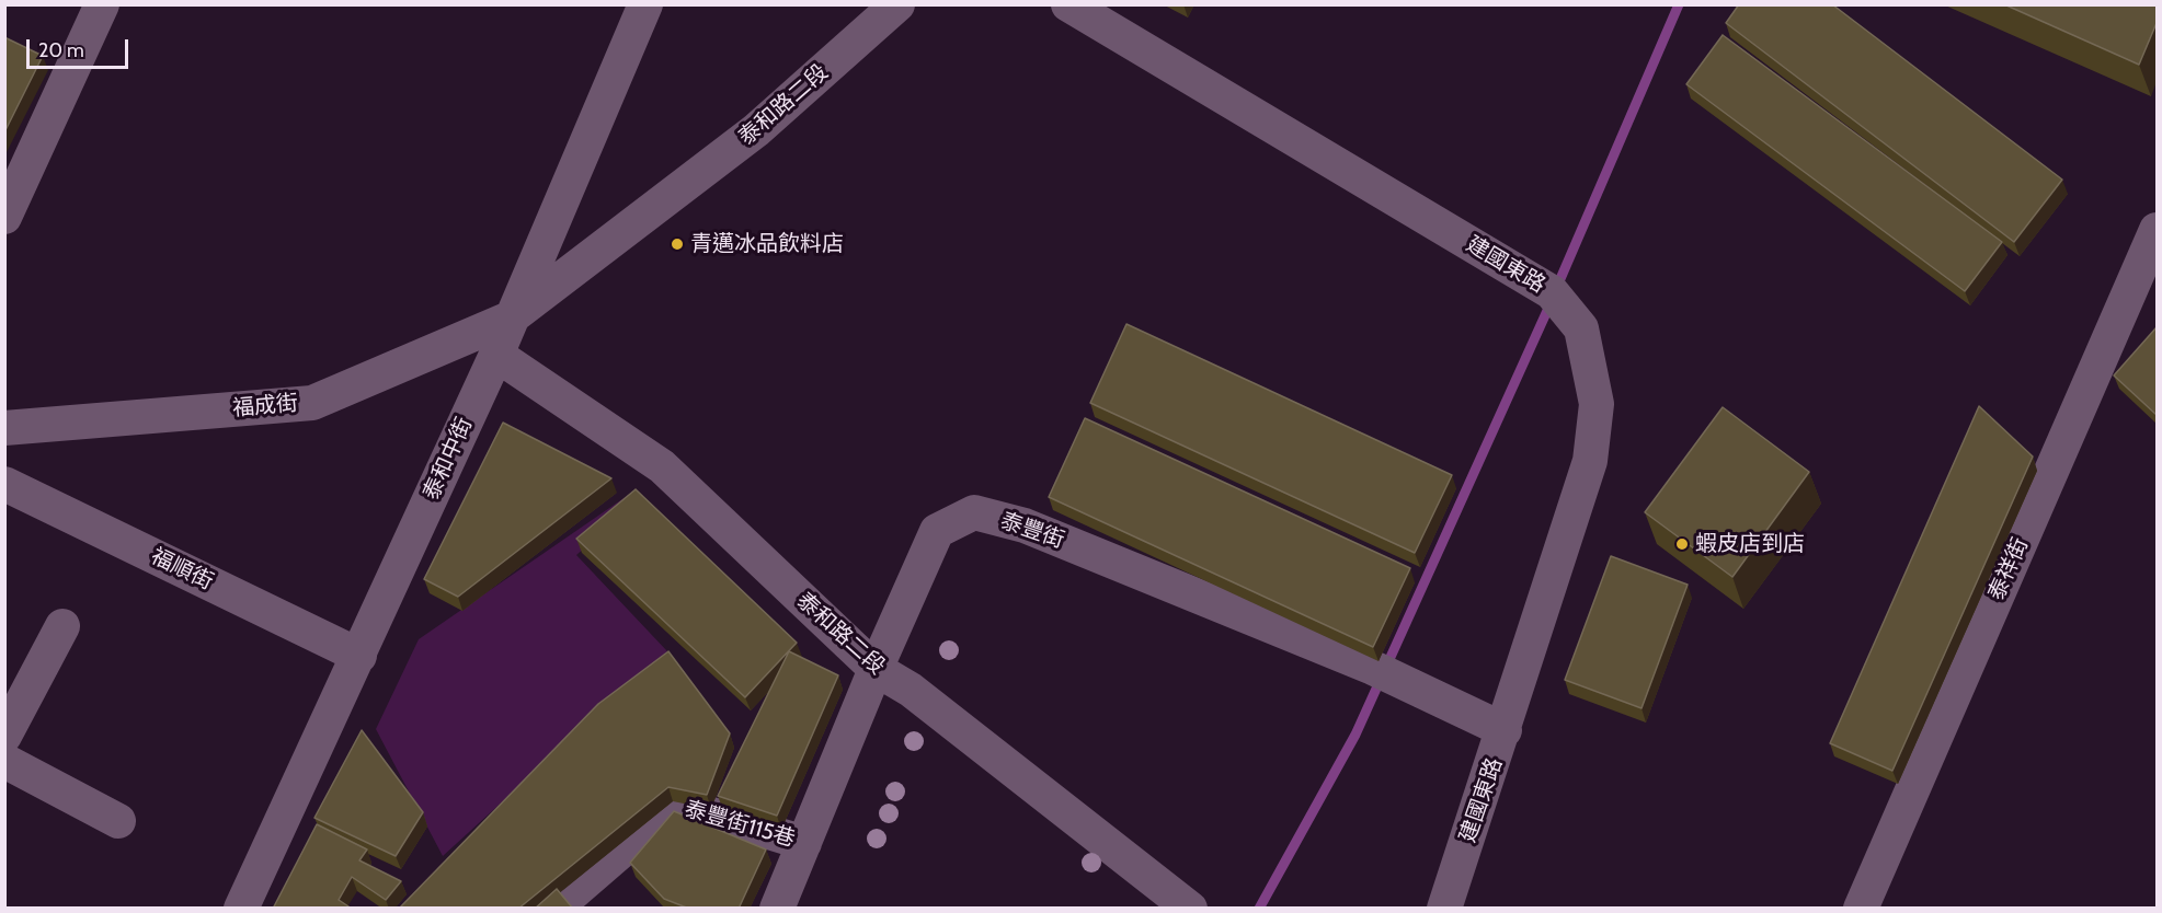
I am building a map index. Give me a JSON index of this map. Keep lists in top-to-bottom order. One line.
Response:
{"streets":{"street":["泰和路二段","建國東路","福成街","泰和中街","泰豐街","福順街","泰祥街","泰豐街115巷"]},"crossings":[["泰和路二段","福成街"],["泰和路二段","泰和中街"],["泰和路二段","泰豐街"],["建國東路","泰豐街"],["福成街","泰和中街"],["泰和中街","福順街"],["泰豐街","泰豐街115巷"]],"places":["青邁冰品飲料店","蝦皮店到店"],"scale_bar":"20 m"}
